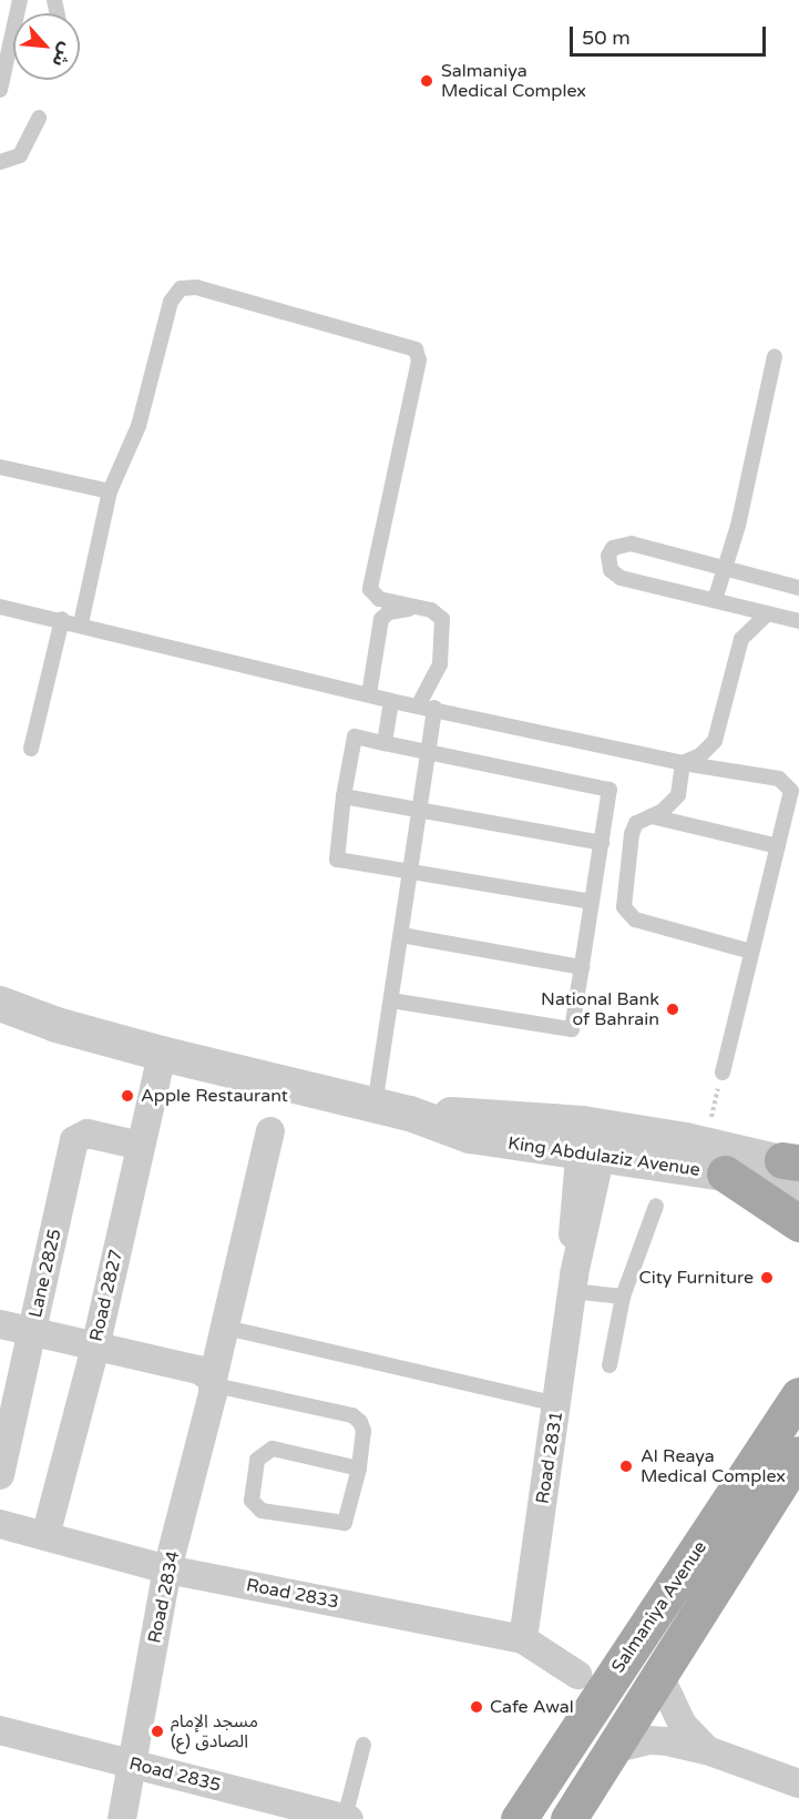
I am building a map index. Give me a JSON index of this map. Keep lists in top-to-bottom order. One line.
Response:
{"streets":{"main road":["Salmaniya Avenue"],"street":["King Abdulaziz Avenue","Lane 2825","Road 2827","Road 2831","Road 2833","Road 2834","Road 2835"]},"crossings":[["King Abdulaziz Avenue","Road 2827"],["King Abdulaziz Avenue","Road 2831"],["Lane 2825","Road 2827"],["Road 2827","Road 2833"],["Road 2831","Road 2833"],["Road 2833","Road 2834"],["Road 2834","Road 2835"]],"places":["Salmaniya Medical Complex","National Bank of Bahrain","Apple Restaurant","City Furniture","Al Reaya Medical Complex","Cafe Awal","مسجد الإمام الصادق (ع)"],"scale_bar":"50 m","north":"bottom right"}
